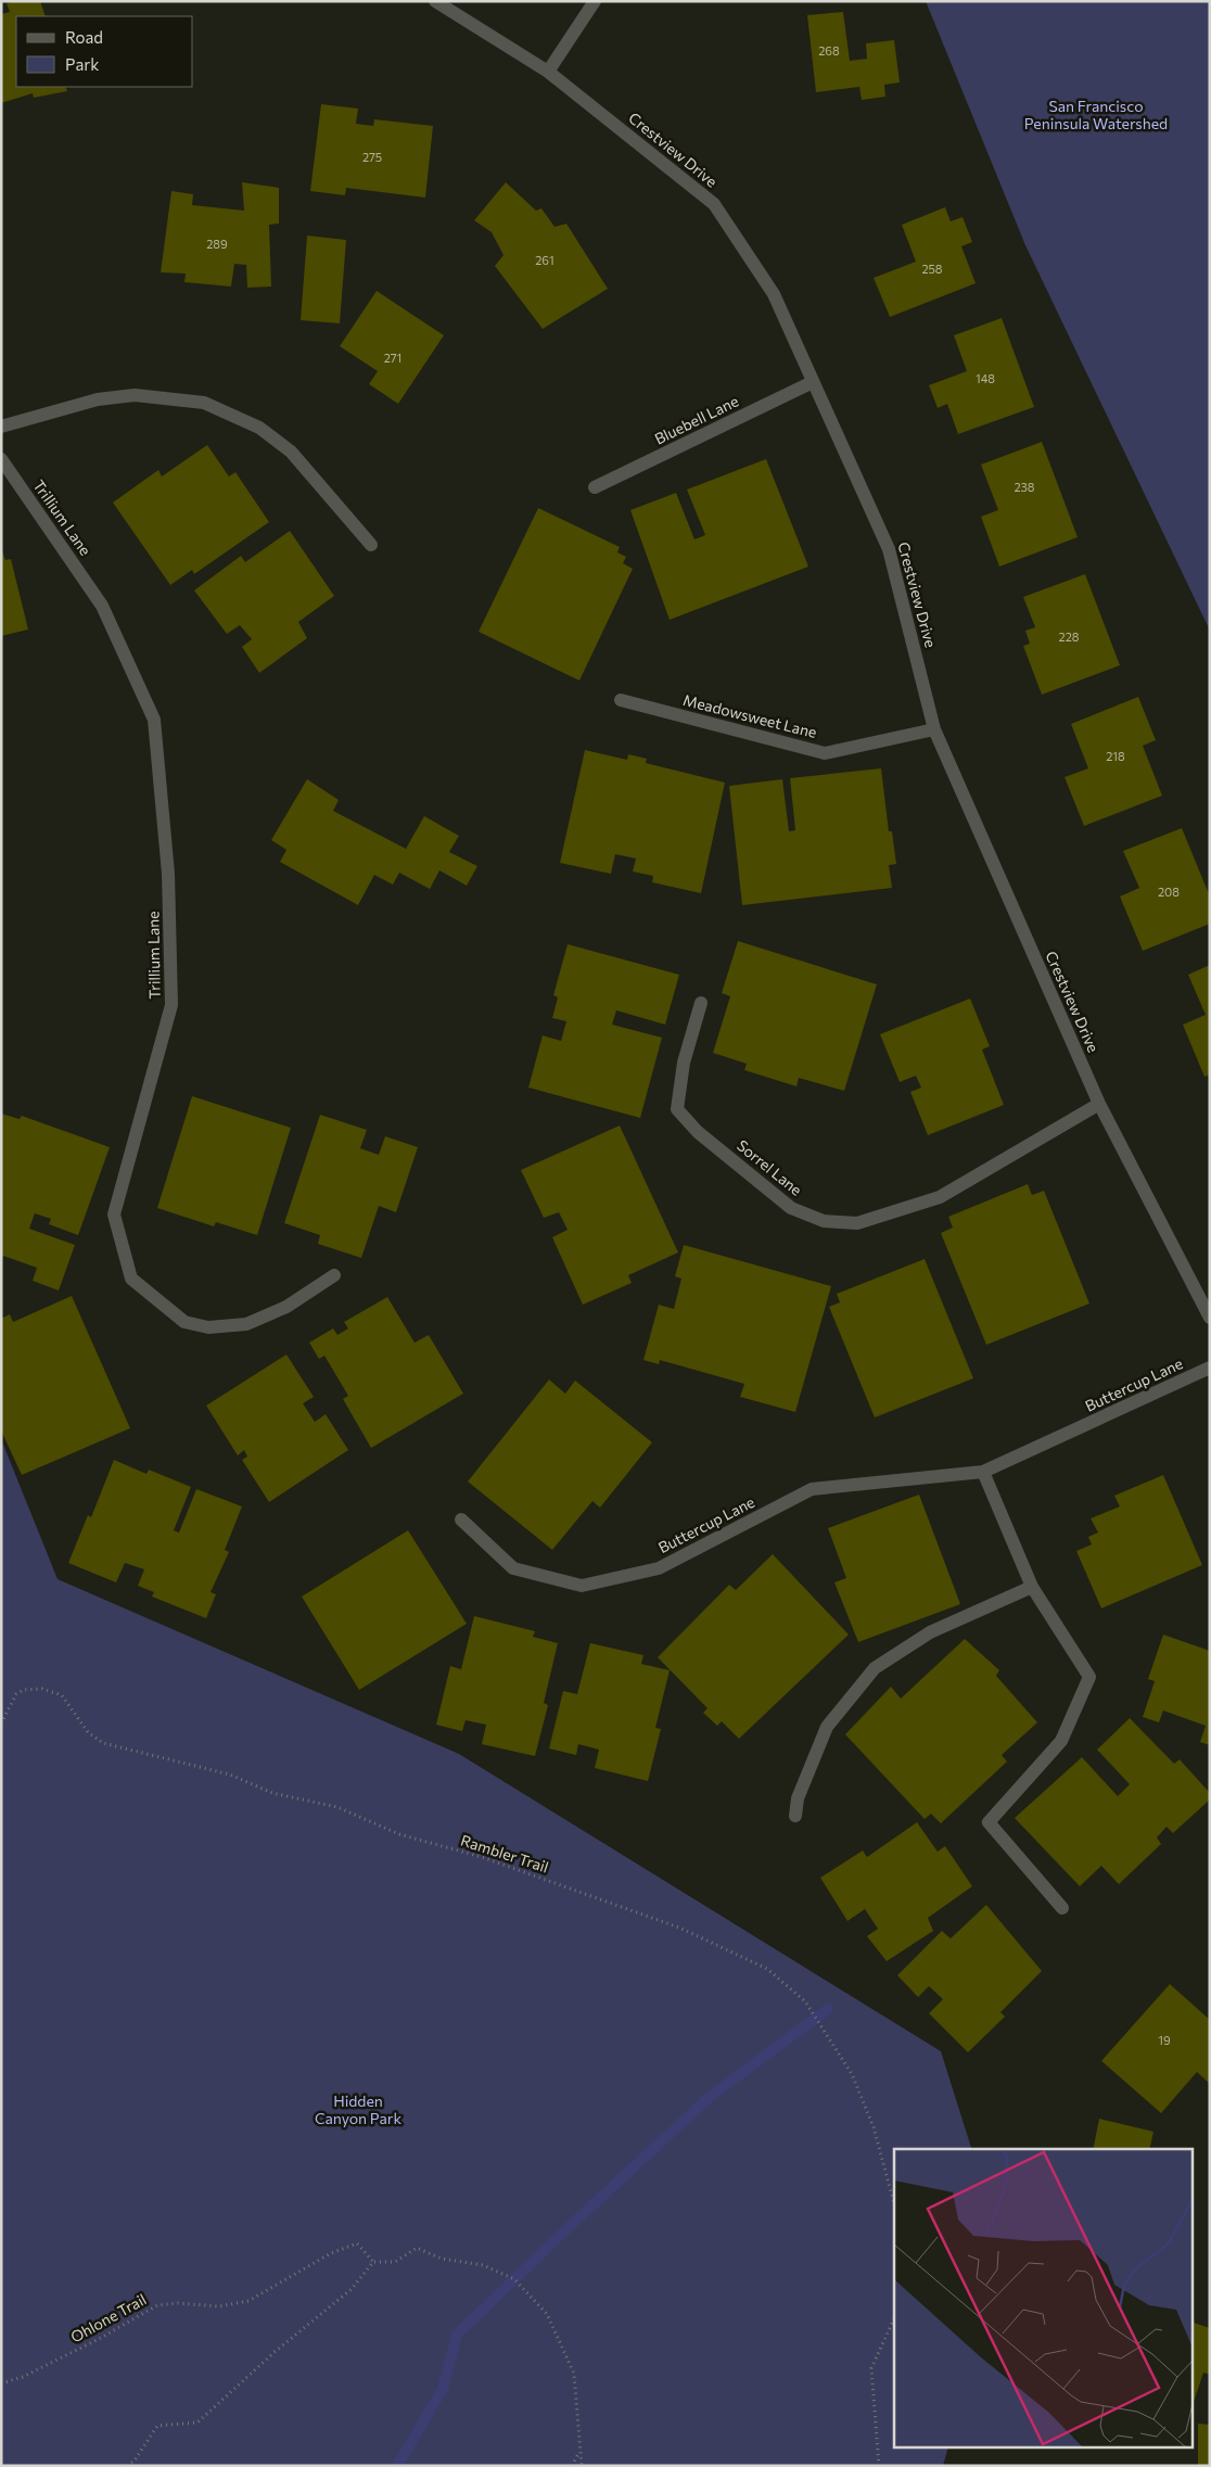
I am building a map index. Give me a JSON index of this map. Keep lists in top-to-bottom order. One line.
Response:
{"streets":{"street":["Crestview Drive","Bluebell Lane","Trillium Lane","Meadowsweet Lane","Sorrel Lane","Buttercup Lane"],"path":["Rambler Trail","Ohlone Trail"]},"crossings":[["Crestview Drive","Bluebell Lane"],["Crestview Drive","Meadowsweet Lane"],["Crestview Drive","Sorrel Lane"]],"parks":["San Francisco Peninsula Watershed","Hidden Canyon Park"],"house_numbers":["268","275","289","261","258","271","148","238","228","218","208","19"],"legend":["Road","Park"]}
